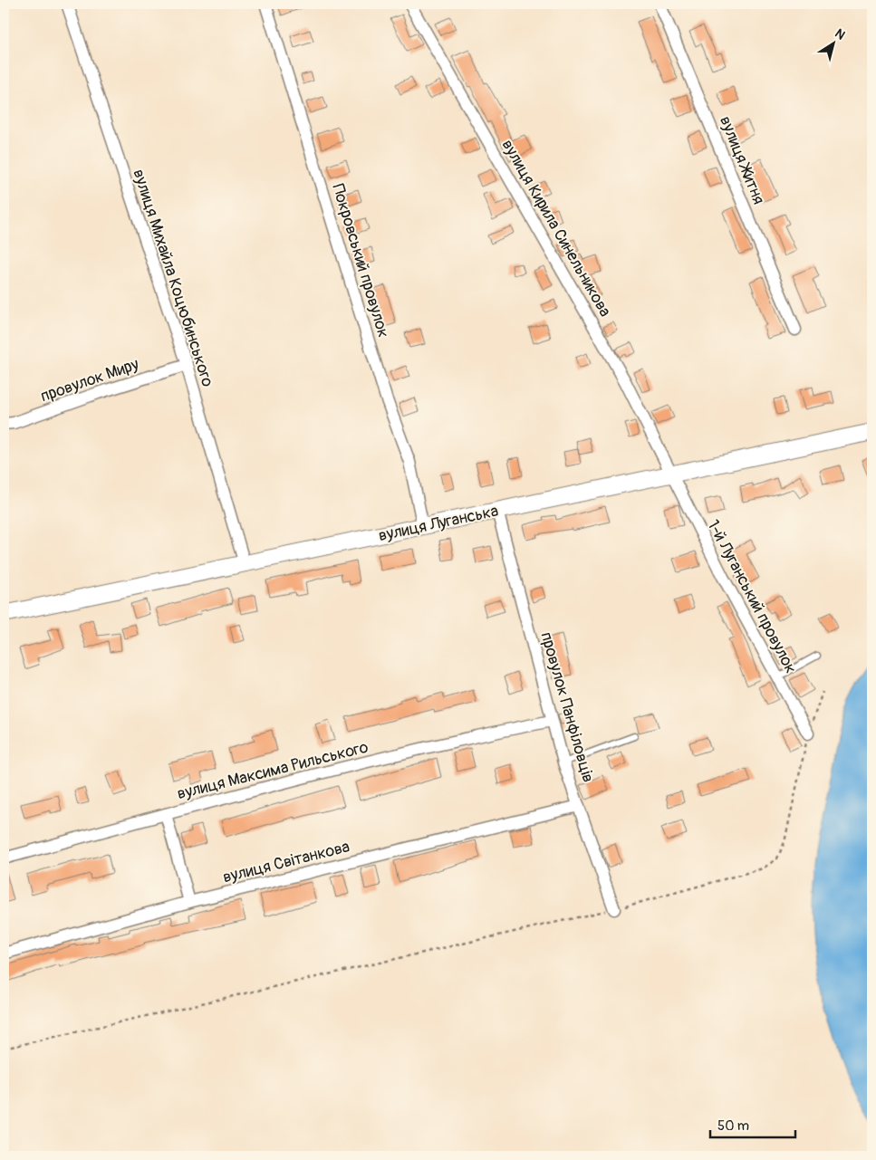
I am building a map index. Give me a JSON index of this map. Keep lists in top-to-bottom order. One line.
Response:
{"streets":{"main road":["вулиця Луганська"],"street":["вулиця Житня","вулиця Кирила Синельникова","Покровський провулок","вулиця Михайла Коцюбинського","провулок Миру","1-й Луганський провулок","провулок Панфіловців","вулиця Максима Рильського","вулиця Світанкова"]},"crossings":[["вулиця Кирила Синельникова","вулиця Луганська"],["вулиця Кирила Синельникова","1-й Луганський провулок"],["Покровський провулок","вулиця Луганська"],["вулиця Михайла Коцюбинського","провулок Миру"],["вулиця Михайла Коцюбинського","вулиця Луганська"],["вулиця Луганська","1-й Луганський провулок"],["вулиця Луганська","провулок Панфіловців"],["провулок Панфіловців","вулиця Максима Рильського"],["провулок Панфіловців","вулиця Світанкова"]],"scale_bar":"50 m","north":"top right"}
